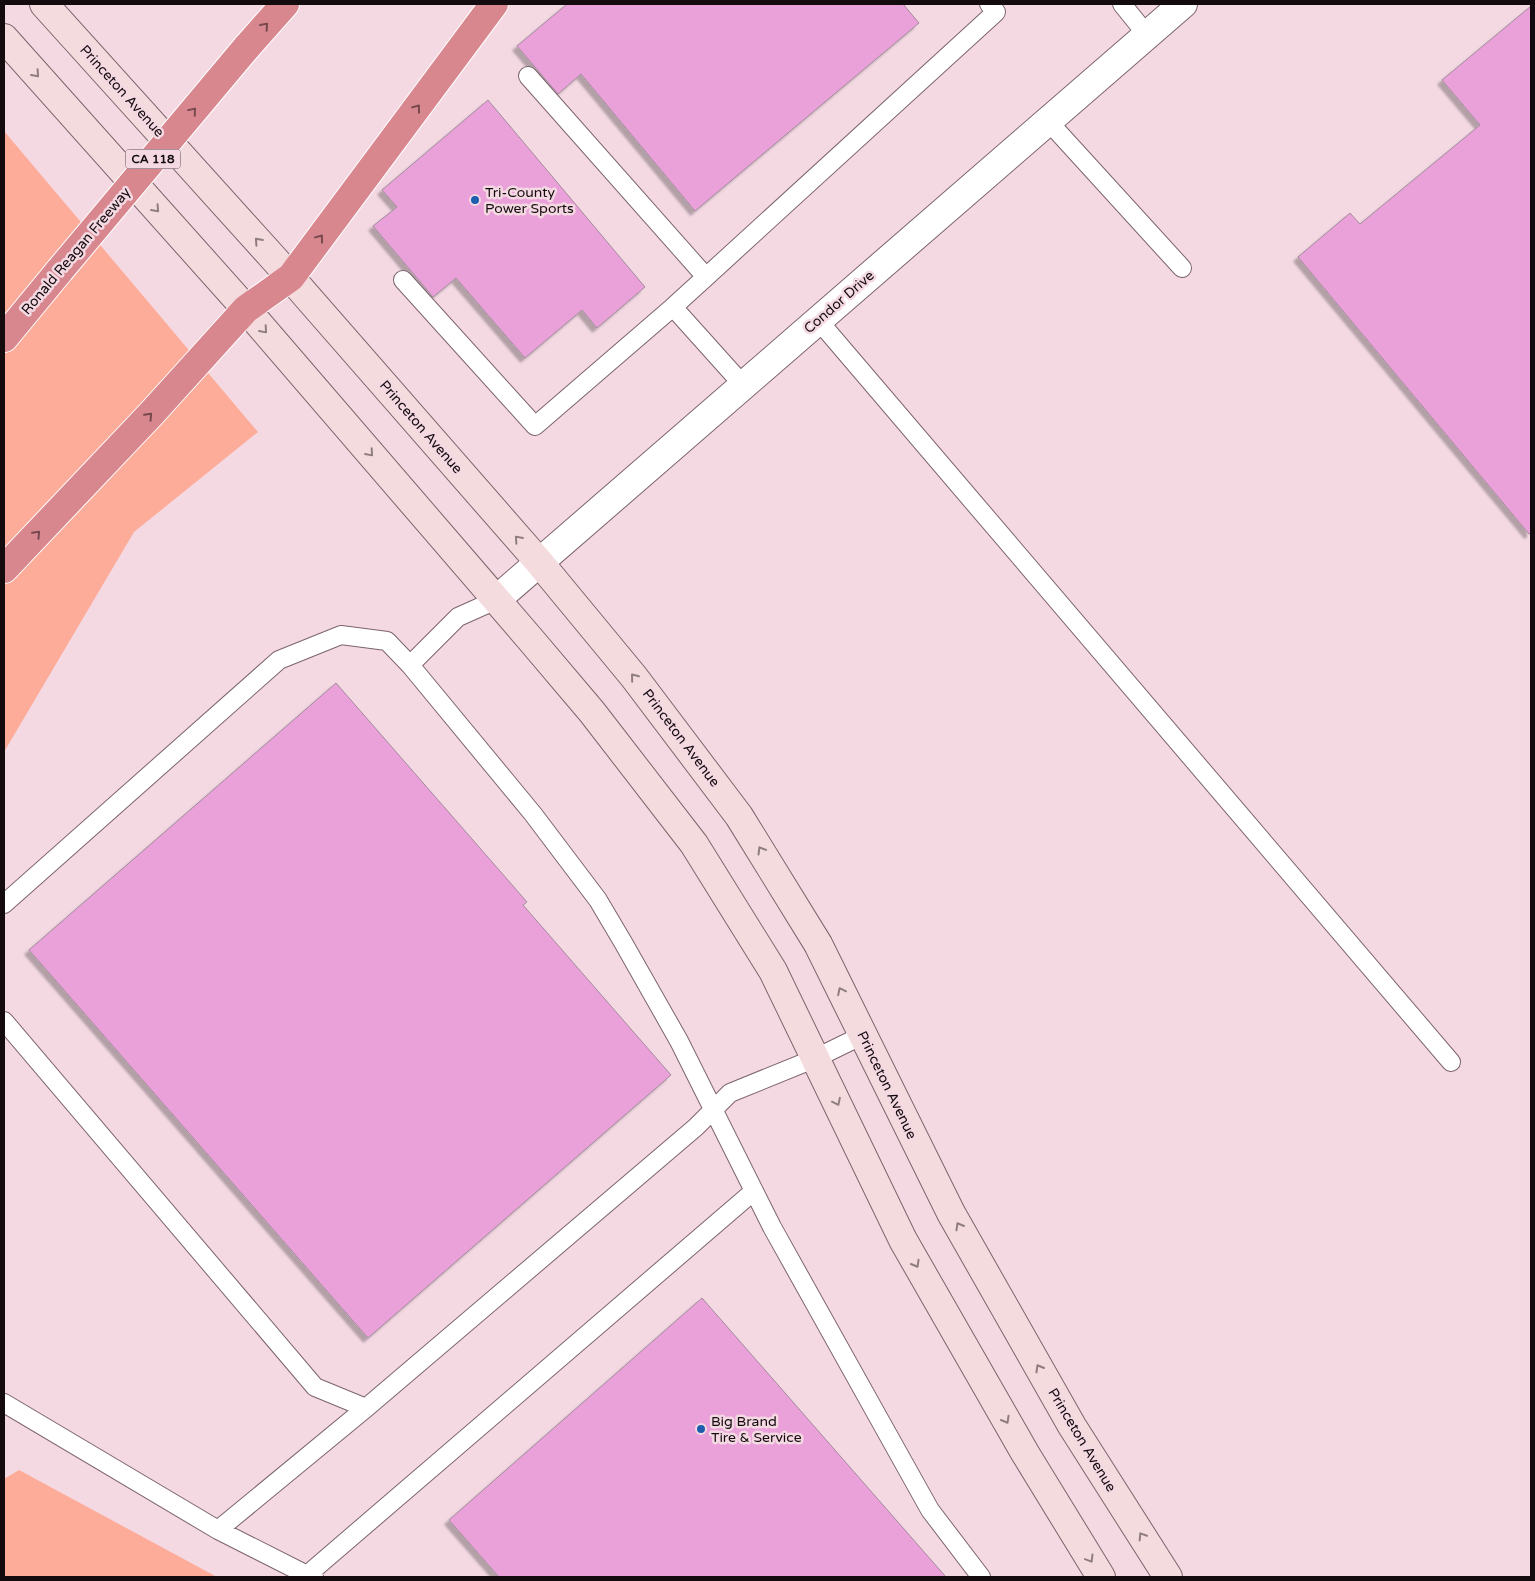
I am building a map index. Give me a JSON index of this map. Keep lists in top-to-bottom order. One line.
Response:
{"streets":{"highway":["CA 118","Ronald Reagan Freeway"],"street":["Princeton Avenue","Condor Drive"]},"crossings":[["Princeton Avenue","Condor Drive"]],"places":["Tri-County Power Sports","Big Brand Tire & Service"]}
